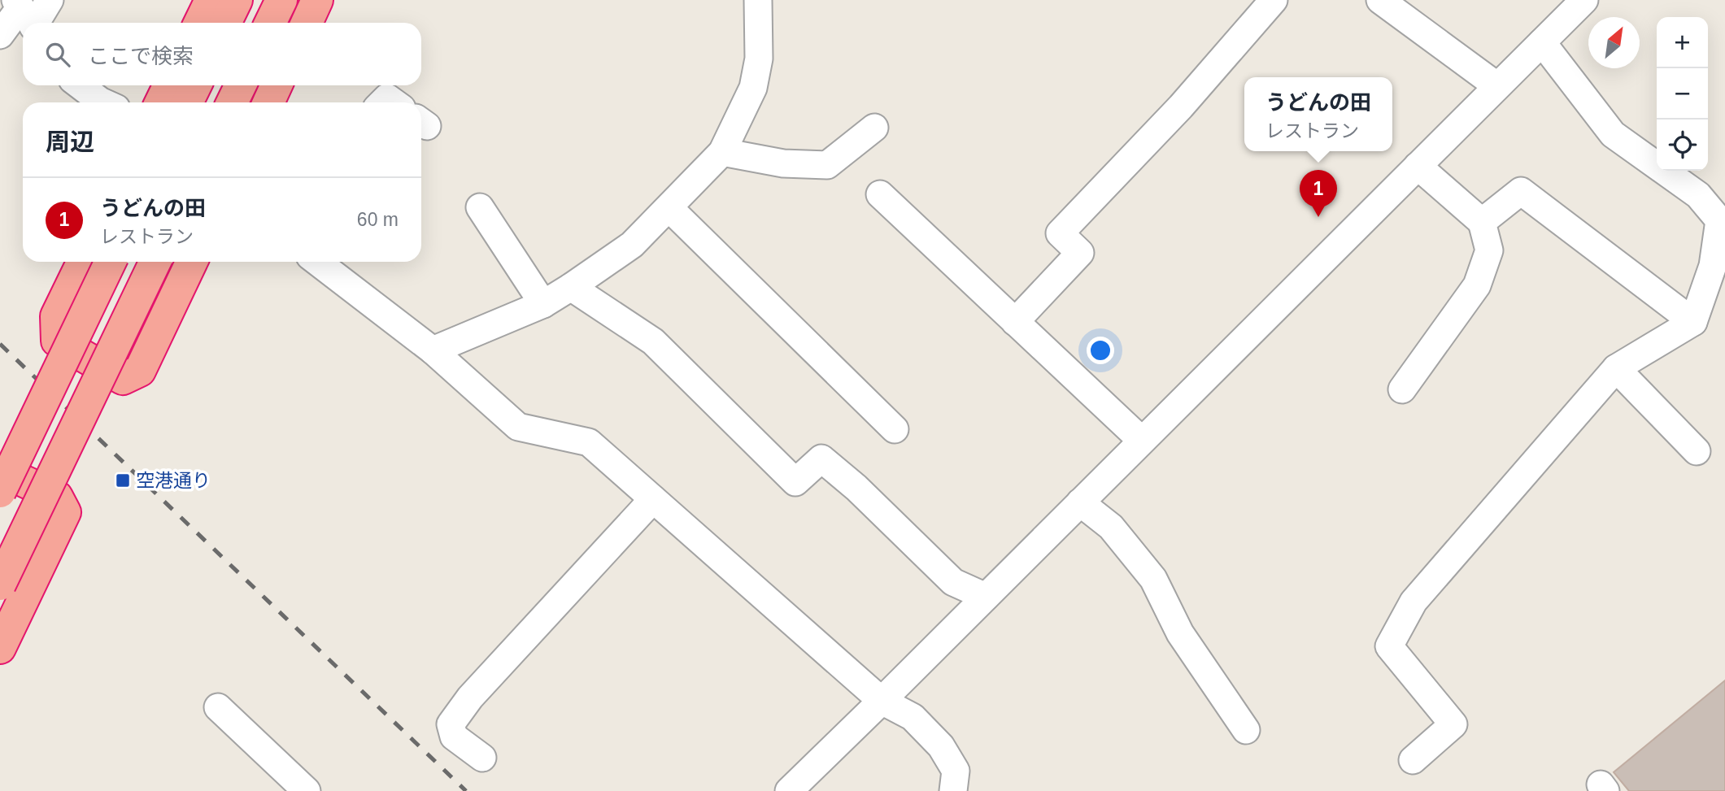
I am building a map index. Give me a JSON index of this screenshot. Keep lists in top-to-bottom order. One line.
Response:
{"places":{"transit":["空港通り"]},"north":"top right","page":{"map_buttons":["+","−"],"search":"ここで検索","popup":["うどんの田","レストラン"],"heading":"周辺","pins":"1","list":[{"mark":"1","name":"うどんの田","note":"レストラン","value":"60 m"}]}}
